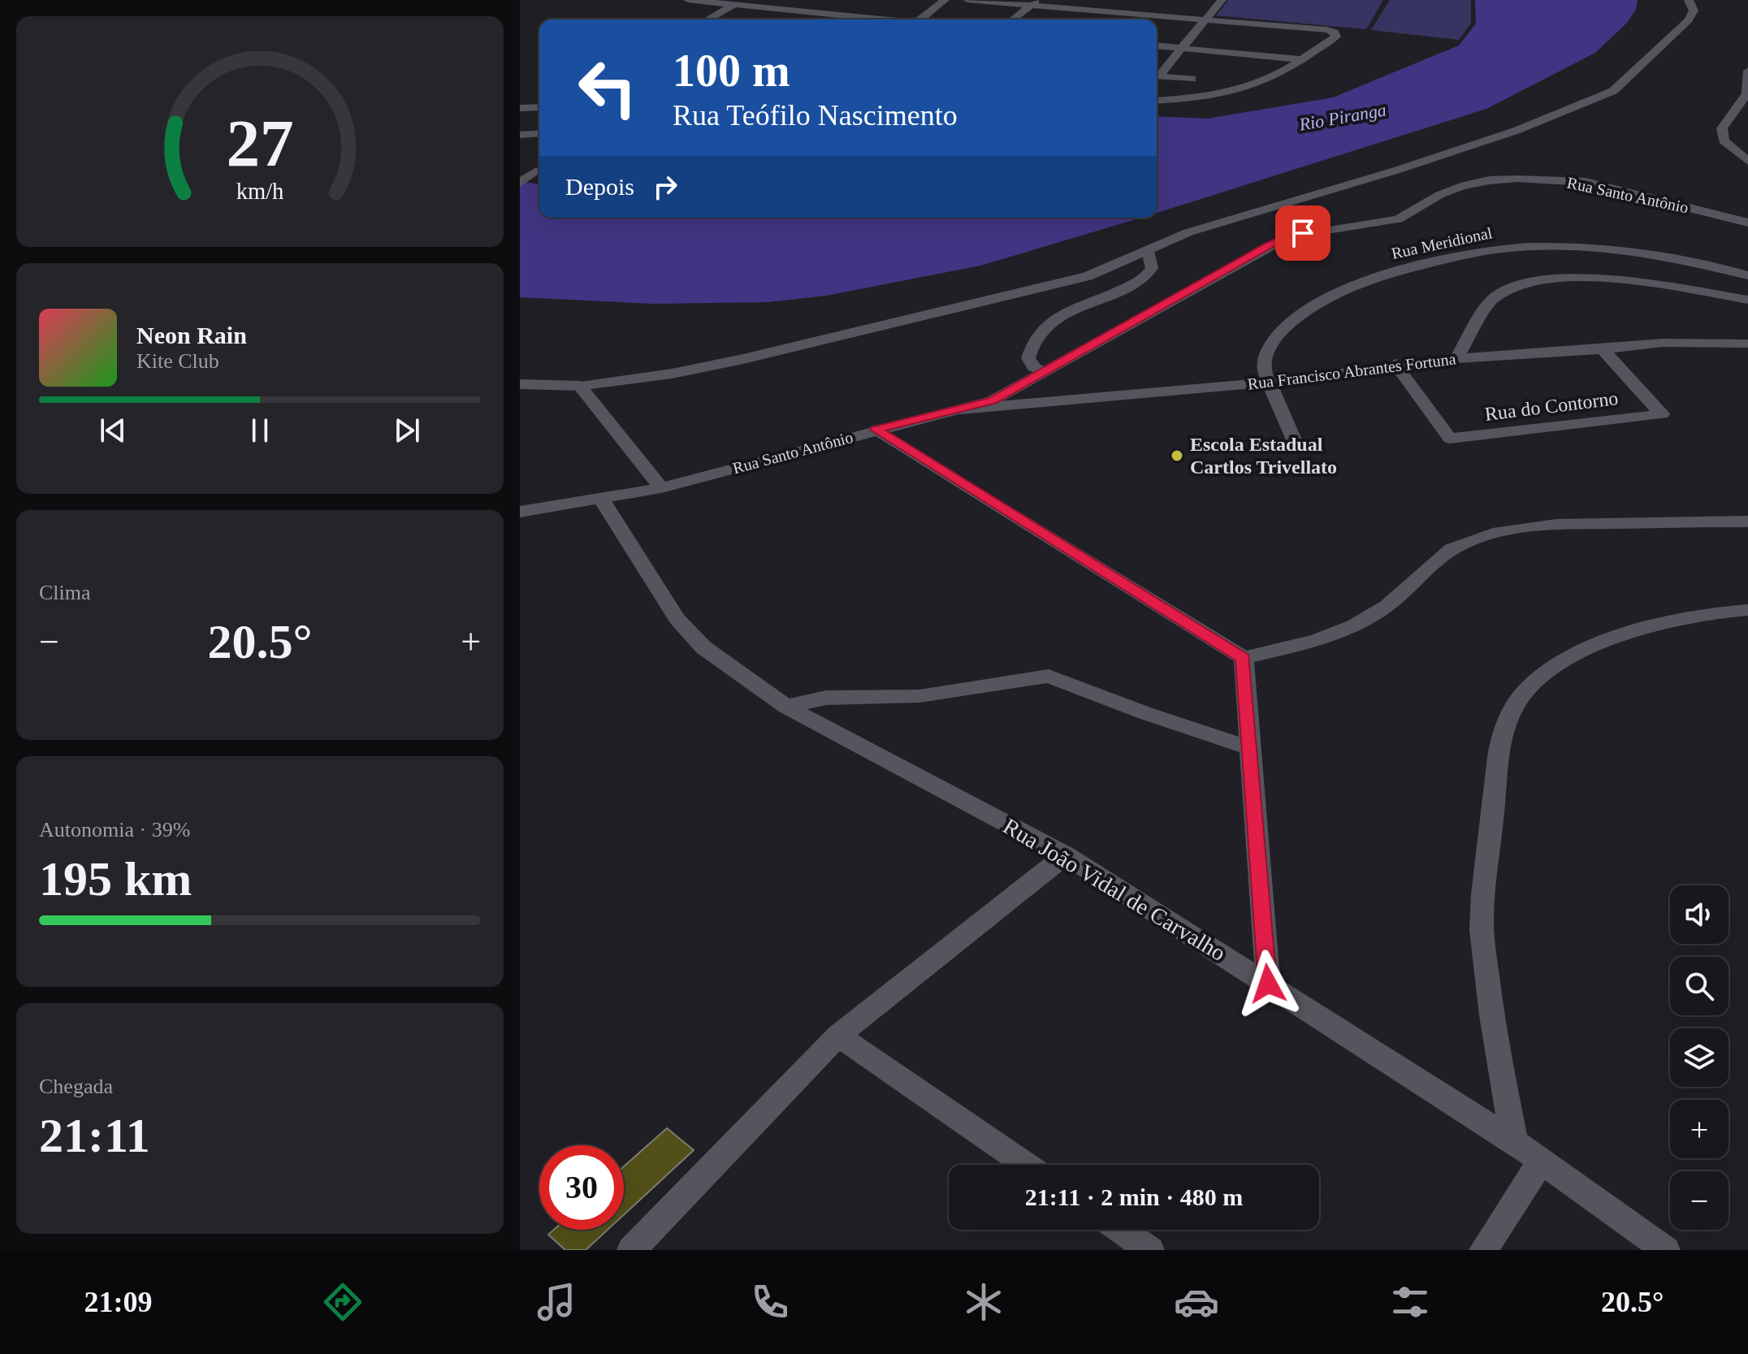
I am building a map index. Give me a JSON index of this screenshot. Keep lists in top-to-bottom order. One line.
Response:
{"streets":{"street":["Rua Santo Antônio","Rua Meridional","Rua Francisco Abrantes Fortuna","Rua do Contorno","Rua João Vidal de Carvalho"]},"crossings":[["Rua Santo Antônio","Rua Francisco Abrantes Fortuna"],["Rua Santo Antônio","Rua João Vidal de Carvalho"],["Rua Meridional","Rua Francisco Abrantes Fortuna"],["Rua Francisco Abrantes Fortuna","Rua do Contorno"]],"water":["Rio Piranga"],"places":["Escola Estadual Cartlos Trivellato"],"page":{"turn":["100 m","Rua Teófilo Nascimento"],"then":"Depois","song":["Neon Rain","Kite Club"],"tile":["Clima",["Autonomia · 39%","195 km"],["Chegada","21:11"]],"heat":["−","20.5°","+"],"map_buttons":["+","−"],"limit":"30","trip":"21:11 · 2 min · 480 m","tabs":["21:09","20.5°"],"gauge":["27","km/h"]}}
